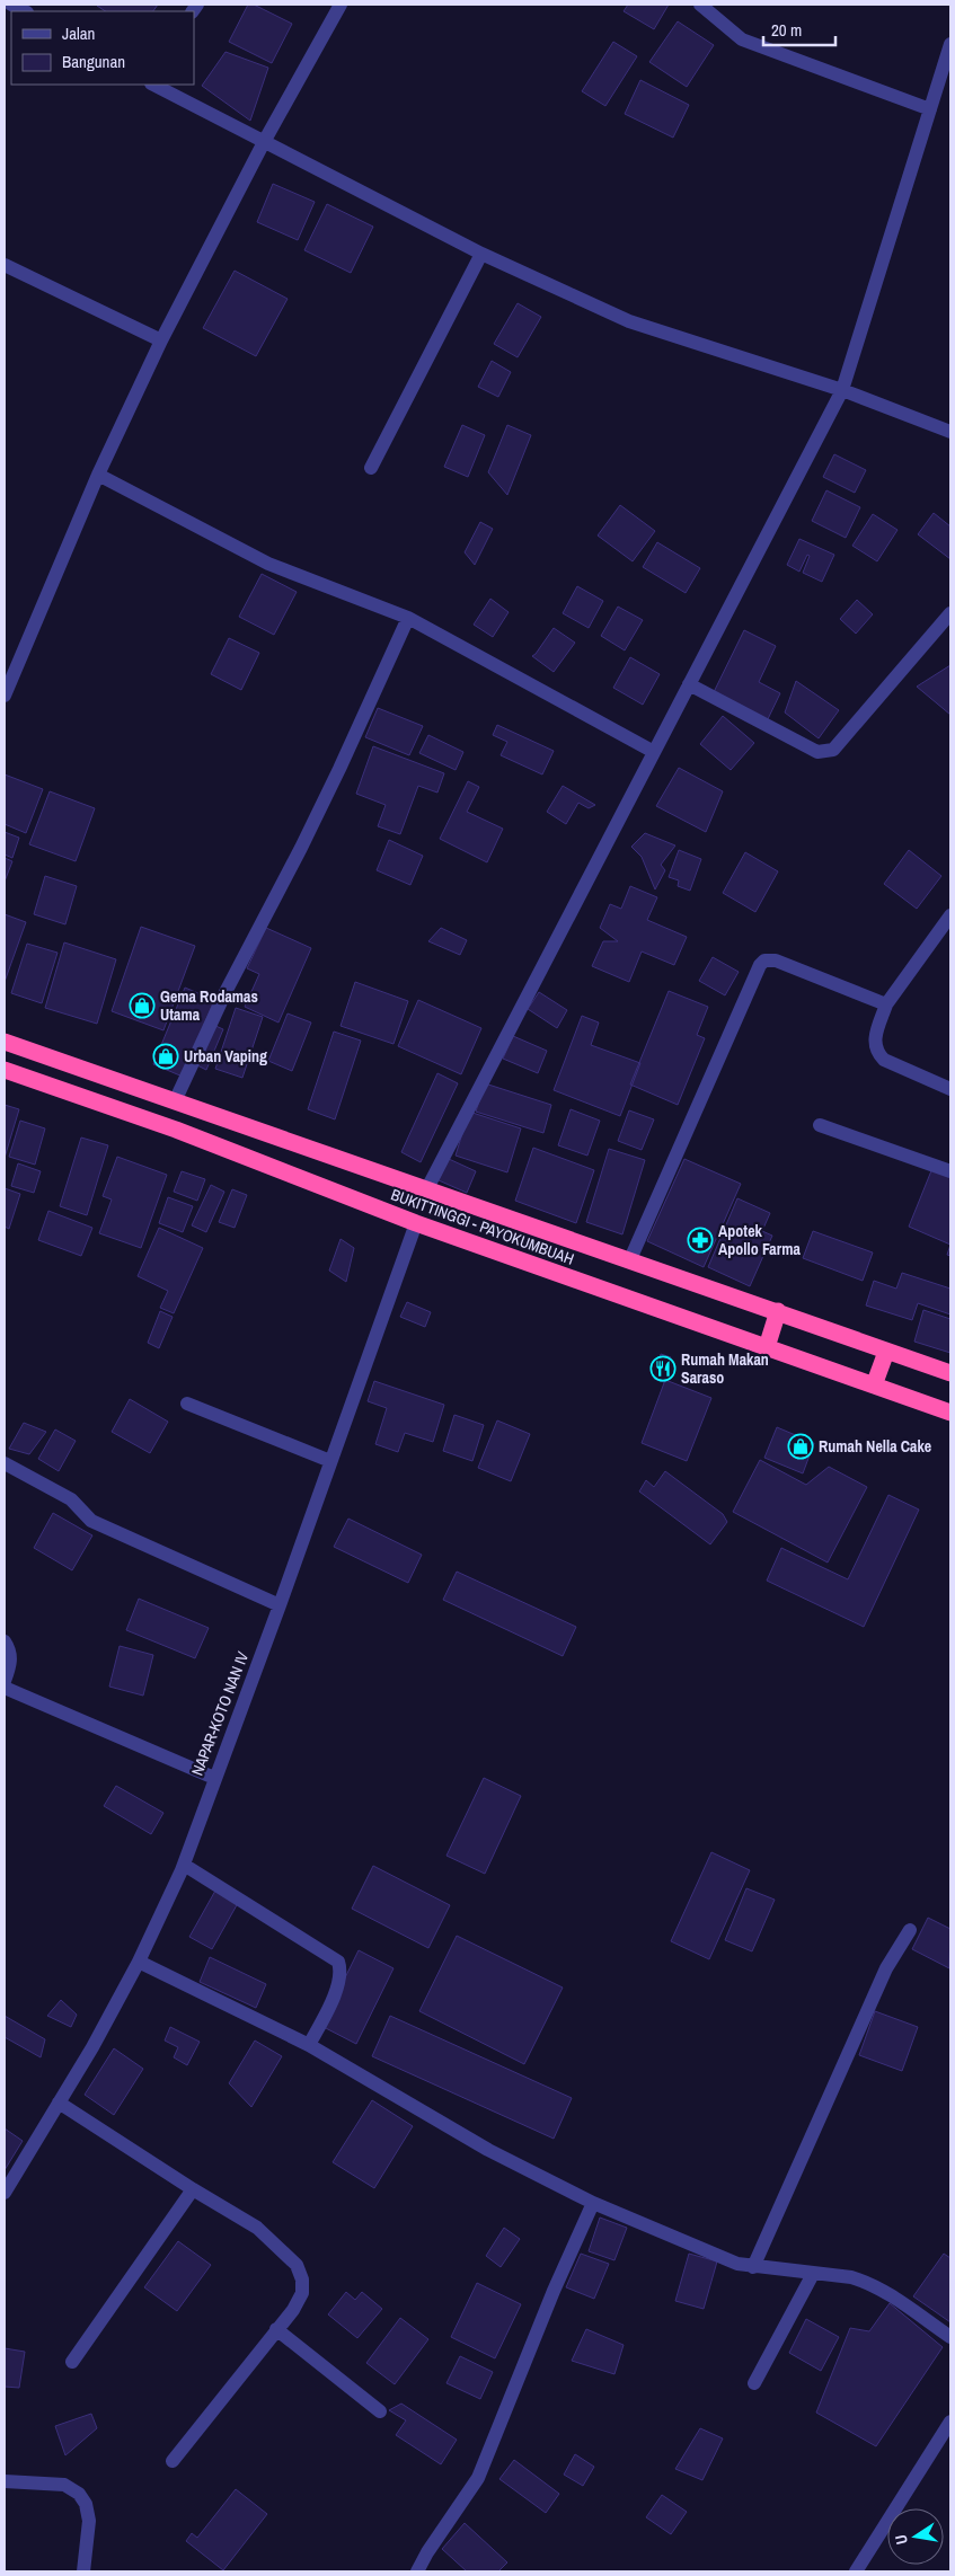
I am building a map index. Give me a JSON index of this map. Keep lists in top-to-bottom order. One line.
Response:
{"streets":{"highway":["BUKITTINGGI - PAYOKUMBUAH"],"street":["NAPAR-KOTO NAN IV"]},"crossings":[["BUKITTINGGI - PAYOKUMBUAH","NAPAR-KOTO NAN IV"]],"places":{"shop":["Gema Rodamas Utama","Urban Vaping","Rumah Nella Cake"],"pharmacy":["Apotek Apollo Farma"],"restaurant":["Rumah Makan Saraso"]},"legend":["Jalan","Bangunan"],"scale_bar":"20 m","north":"left"}
